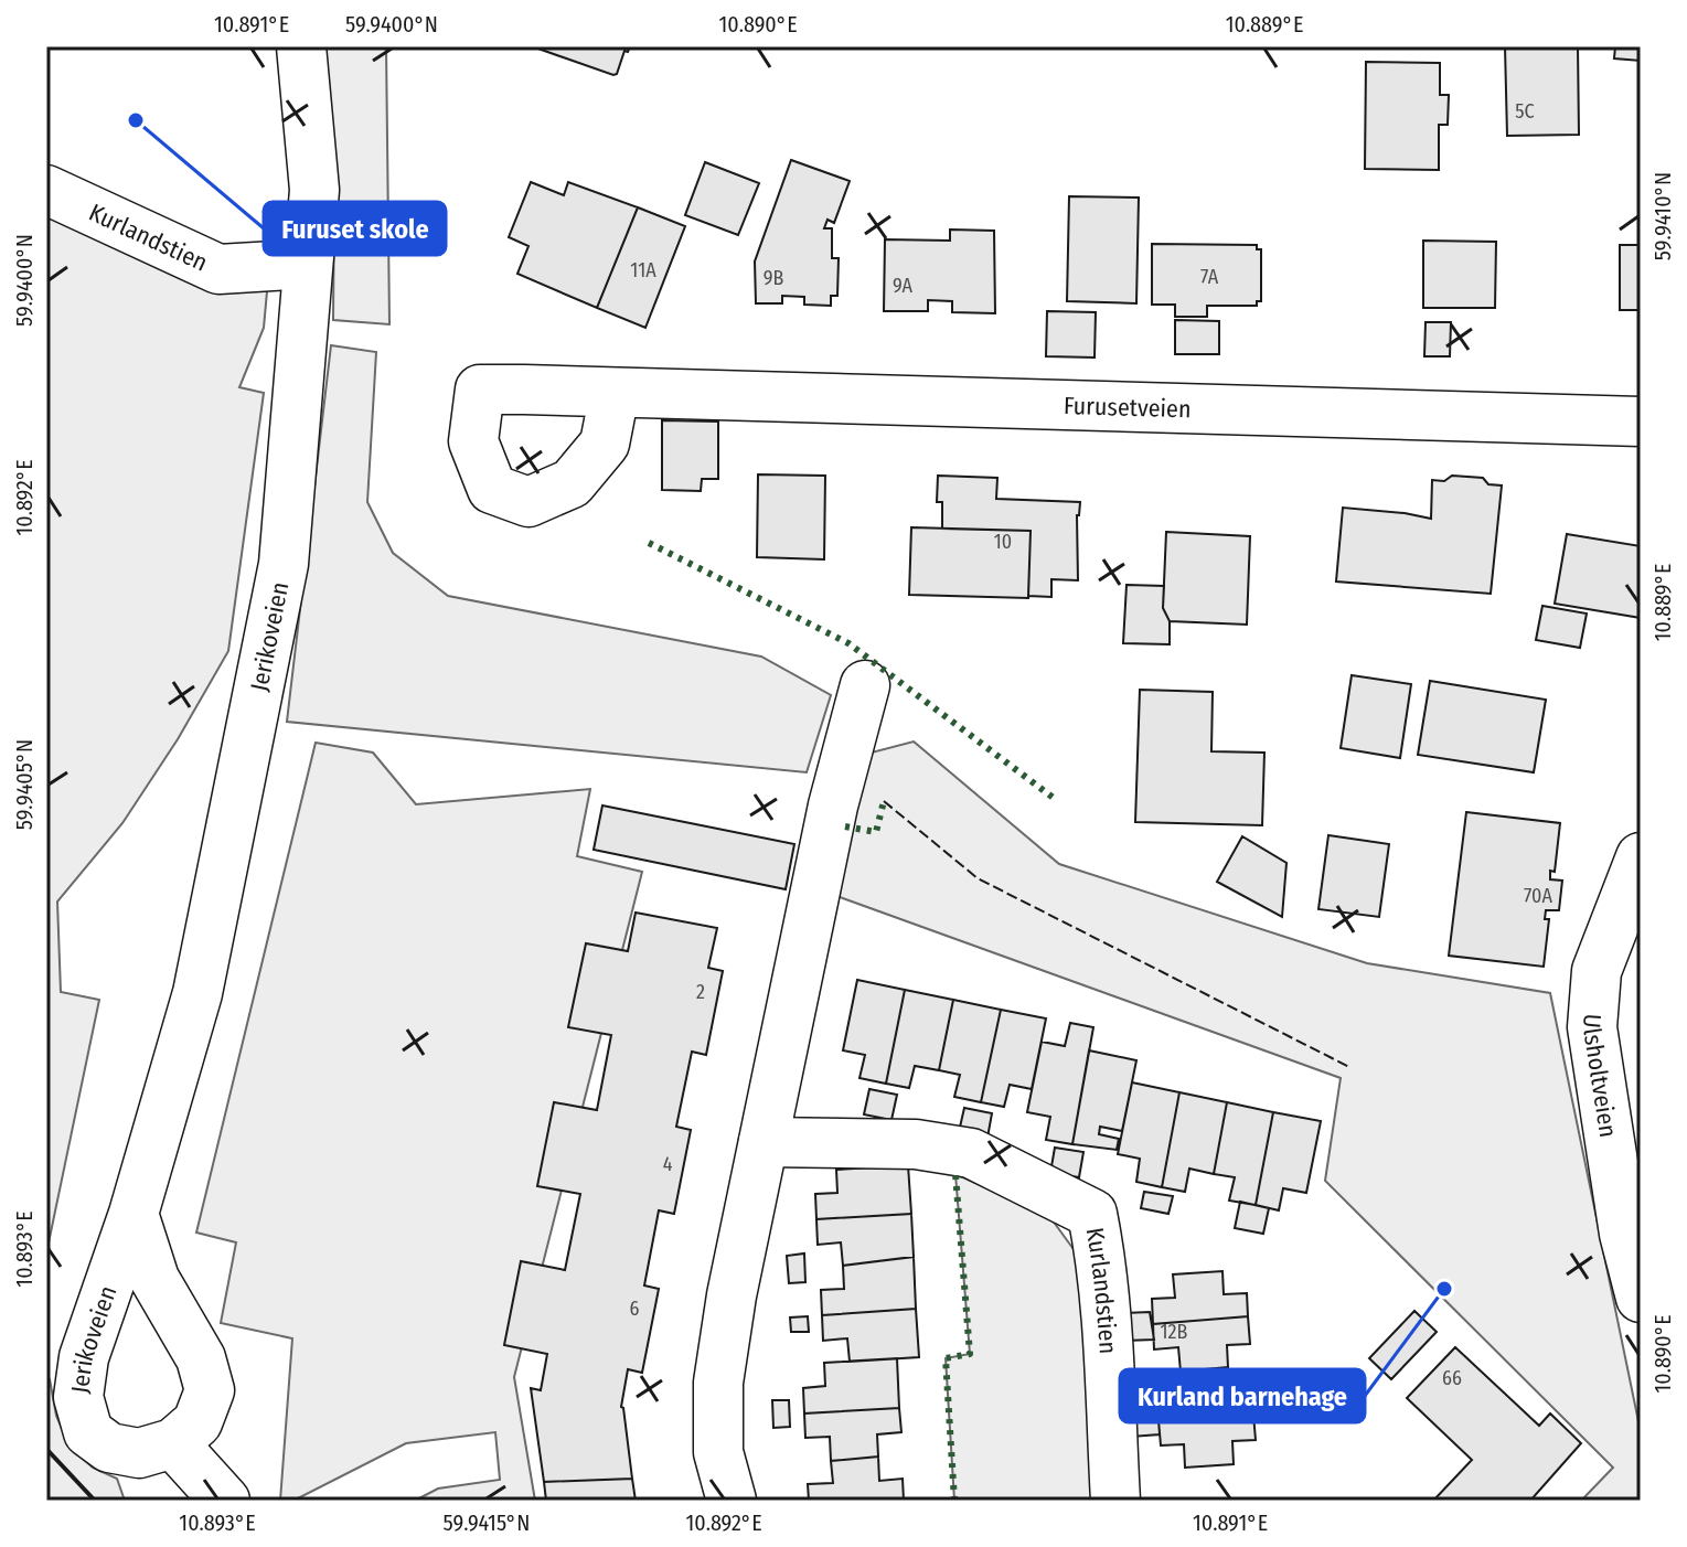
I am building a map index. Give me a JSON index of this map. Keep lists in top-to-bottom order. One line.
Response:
{"streets":{"street":["Kurlandstien","Furusetveien","Jerikoveien","Ulsholtveien"]},"crossings":[["Kurlandstien","Jerikoveien"]],"places":["Furuset skole","Kurland barnehage"],"house_numbers":["5C","11A","7A","9B","9A","10","70A","2","4","6","12B","66"],"coordinates":["10.891°E","59.9400°N","10.890°E","10.889°E","59.9410°N","10.892°E","59.9405°N","10.893°E","59.9415°N"]}
